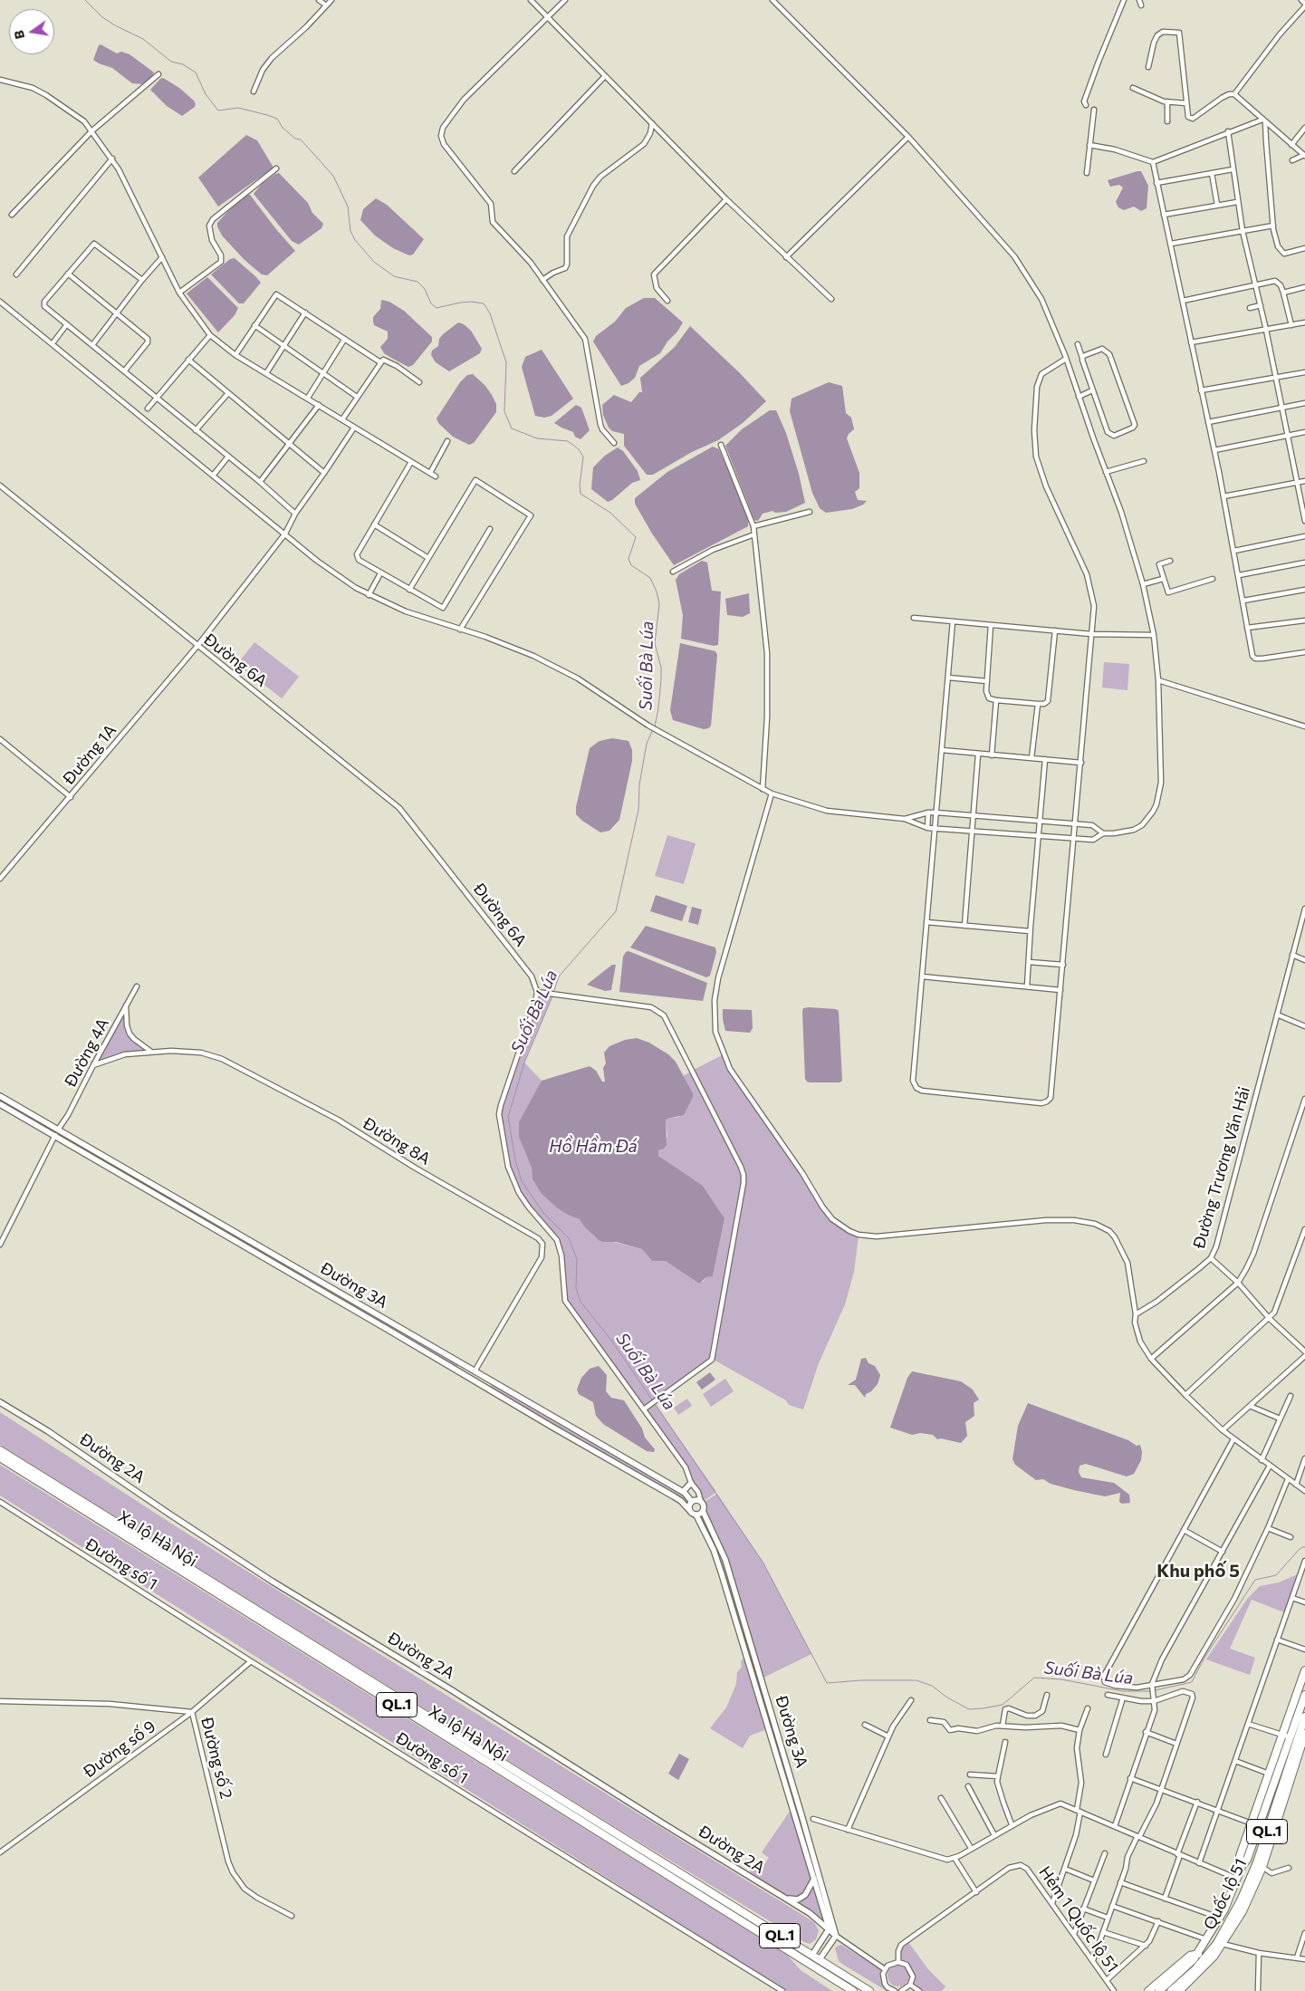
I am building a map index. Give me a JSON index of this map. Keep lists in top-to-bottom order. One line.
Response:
{"streets":{"main road":["Xa lộ Hà Nội","QL.1","Quốc lộ 51"],"street":["Đường 6A","Đường 1A","Đường 4A","Đường 8A","Đường Trương Văn Hải","Đường 3A","Đường 2A","Đường số 1","Đường số 9","Đường số 2","Hẻm 1 Quốc lộ 51"]},"crossings":[["Đường 6A","Đường 1A"],["Đường 4A","Đường 8A"],["Đường 4A","Đường 3A"],["Đường 8A","Đường 3A"],["Đường 3A","Đường 2A"],["Xa lộ Hà Nội","QL.1"],["Đường số 1","Đường số 9"],["QL.1","Quốc lộ 51"],["Đường số 9","Đường số 2"]],"districts":["Khu phố 5"],"water":["Suối Bà Lúa","Hồ Hầm Đá"],"north":"left"}
